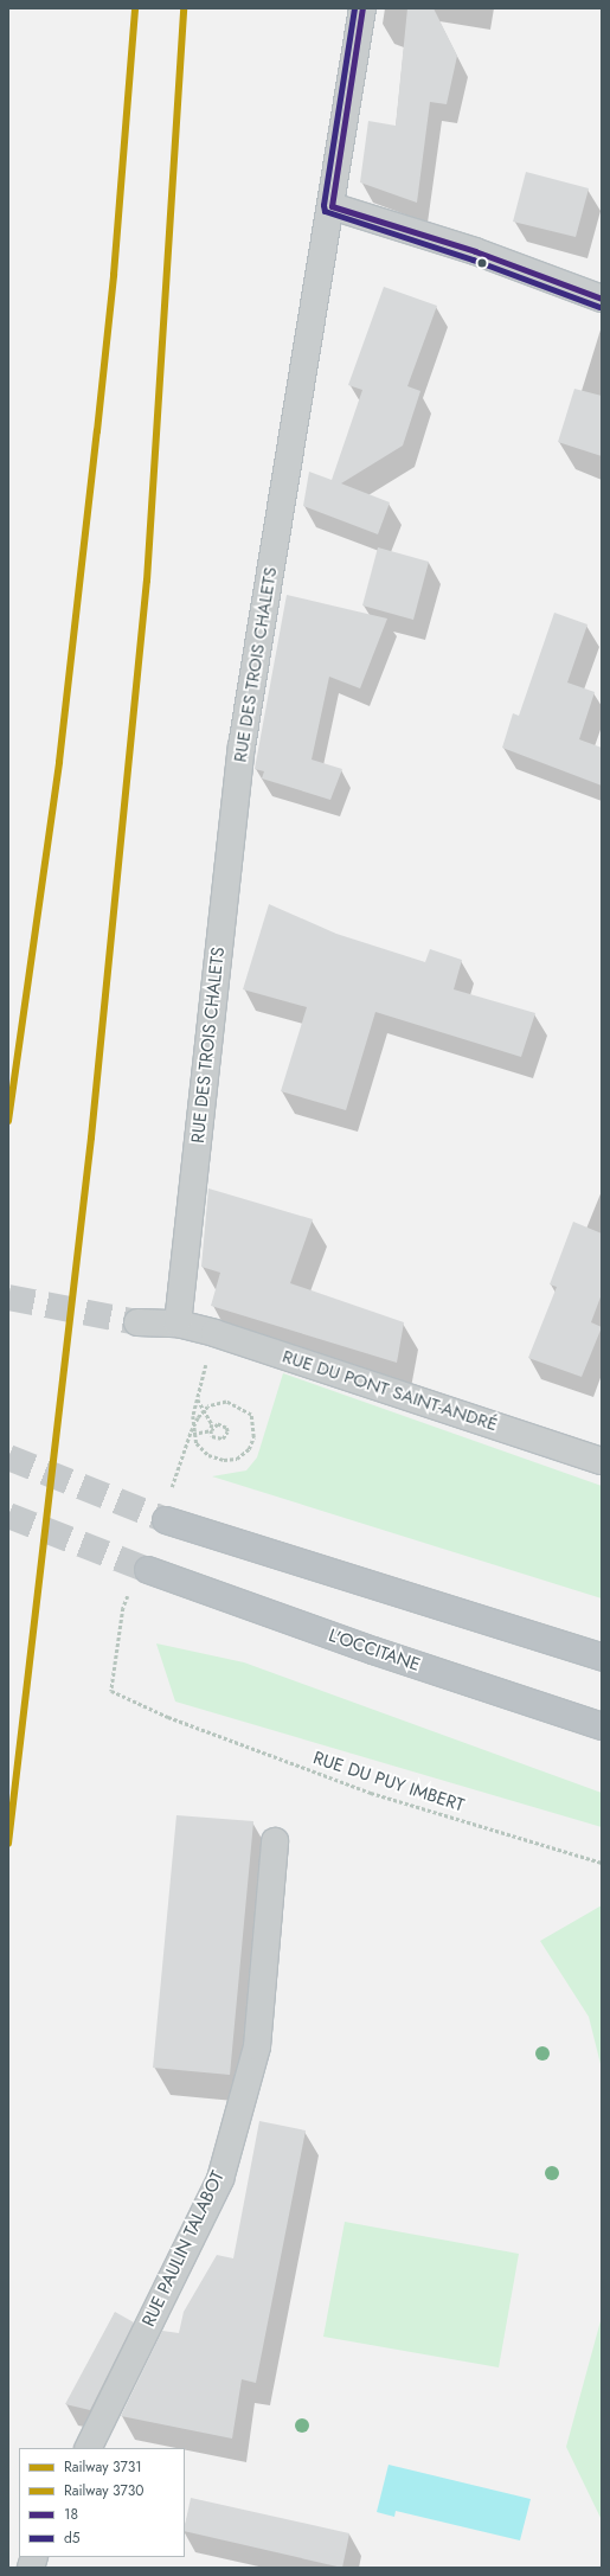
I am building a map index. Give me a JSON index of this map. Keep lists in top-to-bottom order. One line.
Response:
{"streets":{"highway":["L'OCCITANE"],"street":["RUE DES TROIS CHALETS","RUE DU PONT SAINT-ANDRÉ","RUE PAULIN TALABOT"],"path":["RUE DU PUY IMBERT"]},"crossings":[["RUE DES TROIS CHALETS","RUE DU PONT SAINT-ANDRÉ"]],"lines":["rail line 3731","rail line 3730","transit line 18","transit line d5"],"legend":["Railway 3731","Railway 3730","18","d5"]}
